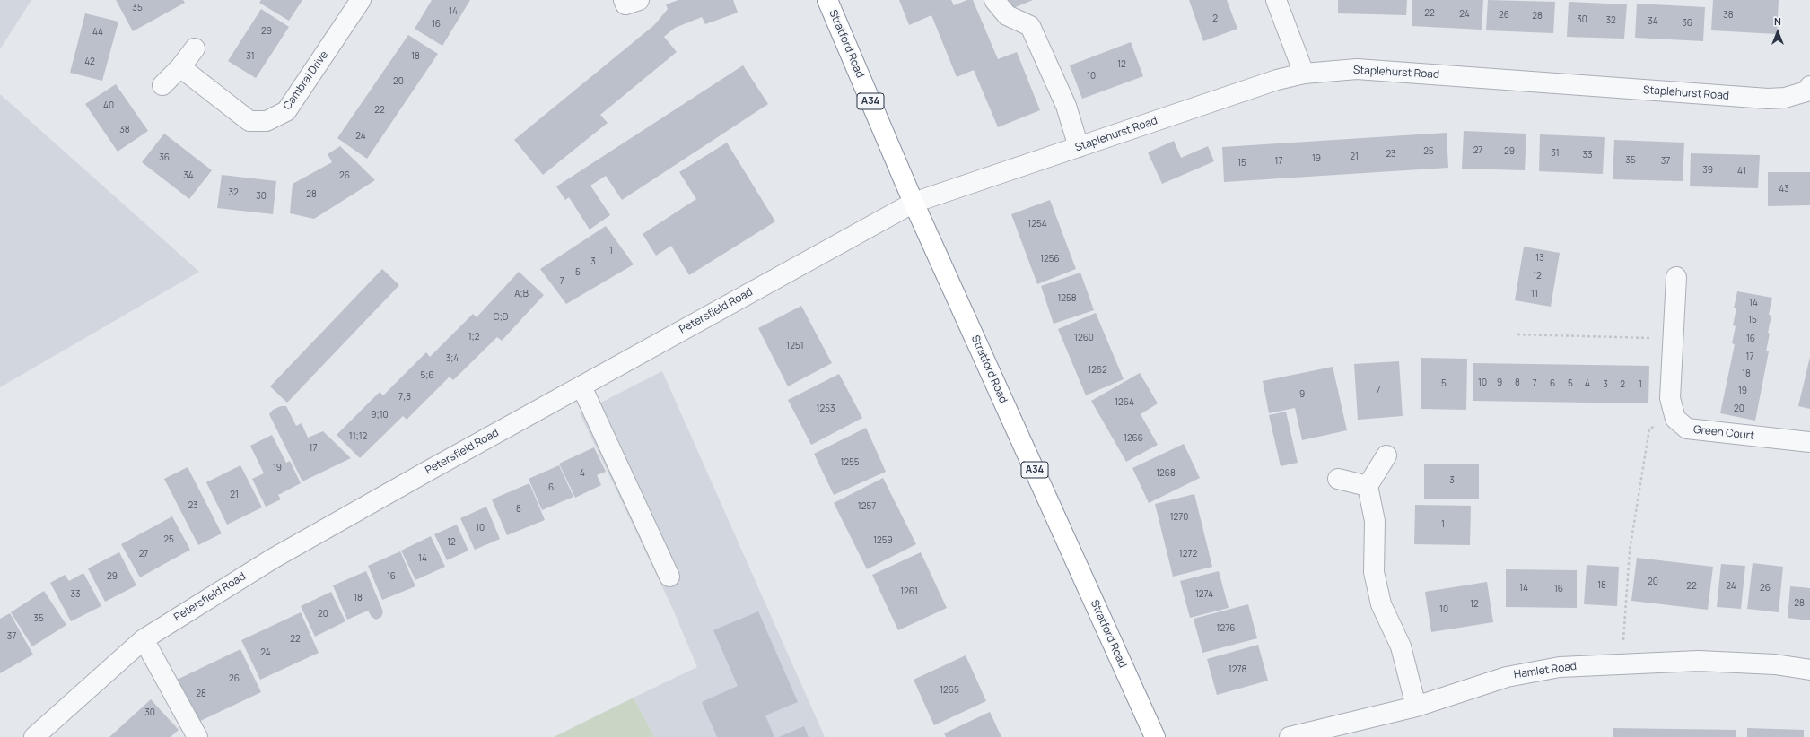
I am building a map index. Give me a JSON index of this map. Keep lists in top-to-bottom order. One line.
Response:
{"streets":{"highway":["Stratford Road","A34"],"street":["Staplehurst Road","Cambrai Drive","Petersfield Road","Green Court","Hamlet Road"]},"crossings":[["Stratford Road","Staplehurst Road"],["Stratford Road","Petersfield Road"],["Staplehurst Road","Petersfield Road"]],"house_numbers":["35","14","22","24","26","38","28","2","30","32","34","36","16","29","44","31","18","42","12","10","20","40","22","38","24","27","25","29","31","23","33","21","36","19","35","17","37","15","39","41","34","26","43","32","28","30","1254","1","13","1256","3","5","12","7","A;B","11","1258","14","C;D","15","1;2","1260","16","1251","17","3;4","1262","18","5;6","10","9","8","5","7","6","5","4","3","2","1","7","19","9","7;8","1264","1253","20","9;10","11;12","1266","17","1255","19","4","1268","3","6","21","23","1257","8","1270","1","10","25","1259","12","27","1272","14","29","16","20","18","22","24","14","26","16","1261","33","1274","18","28","12","10","20","35","1276","37","22","24","1278","26","1265","28","30"],"north":"top"}
